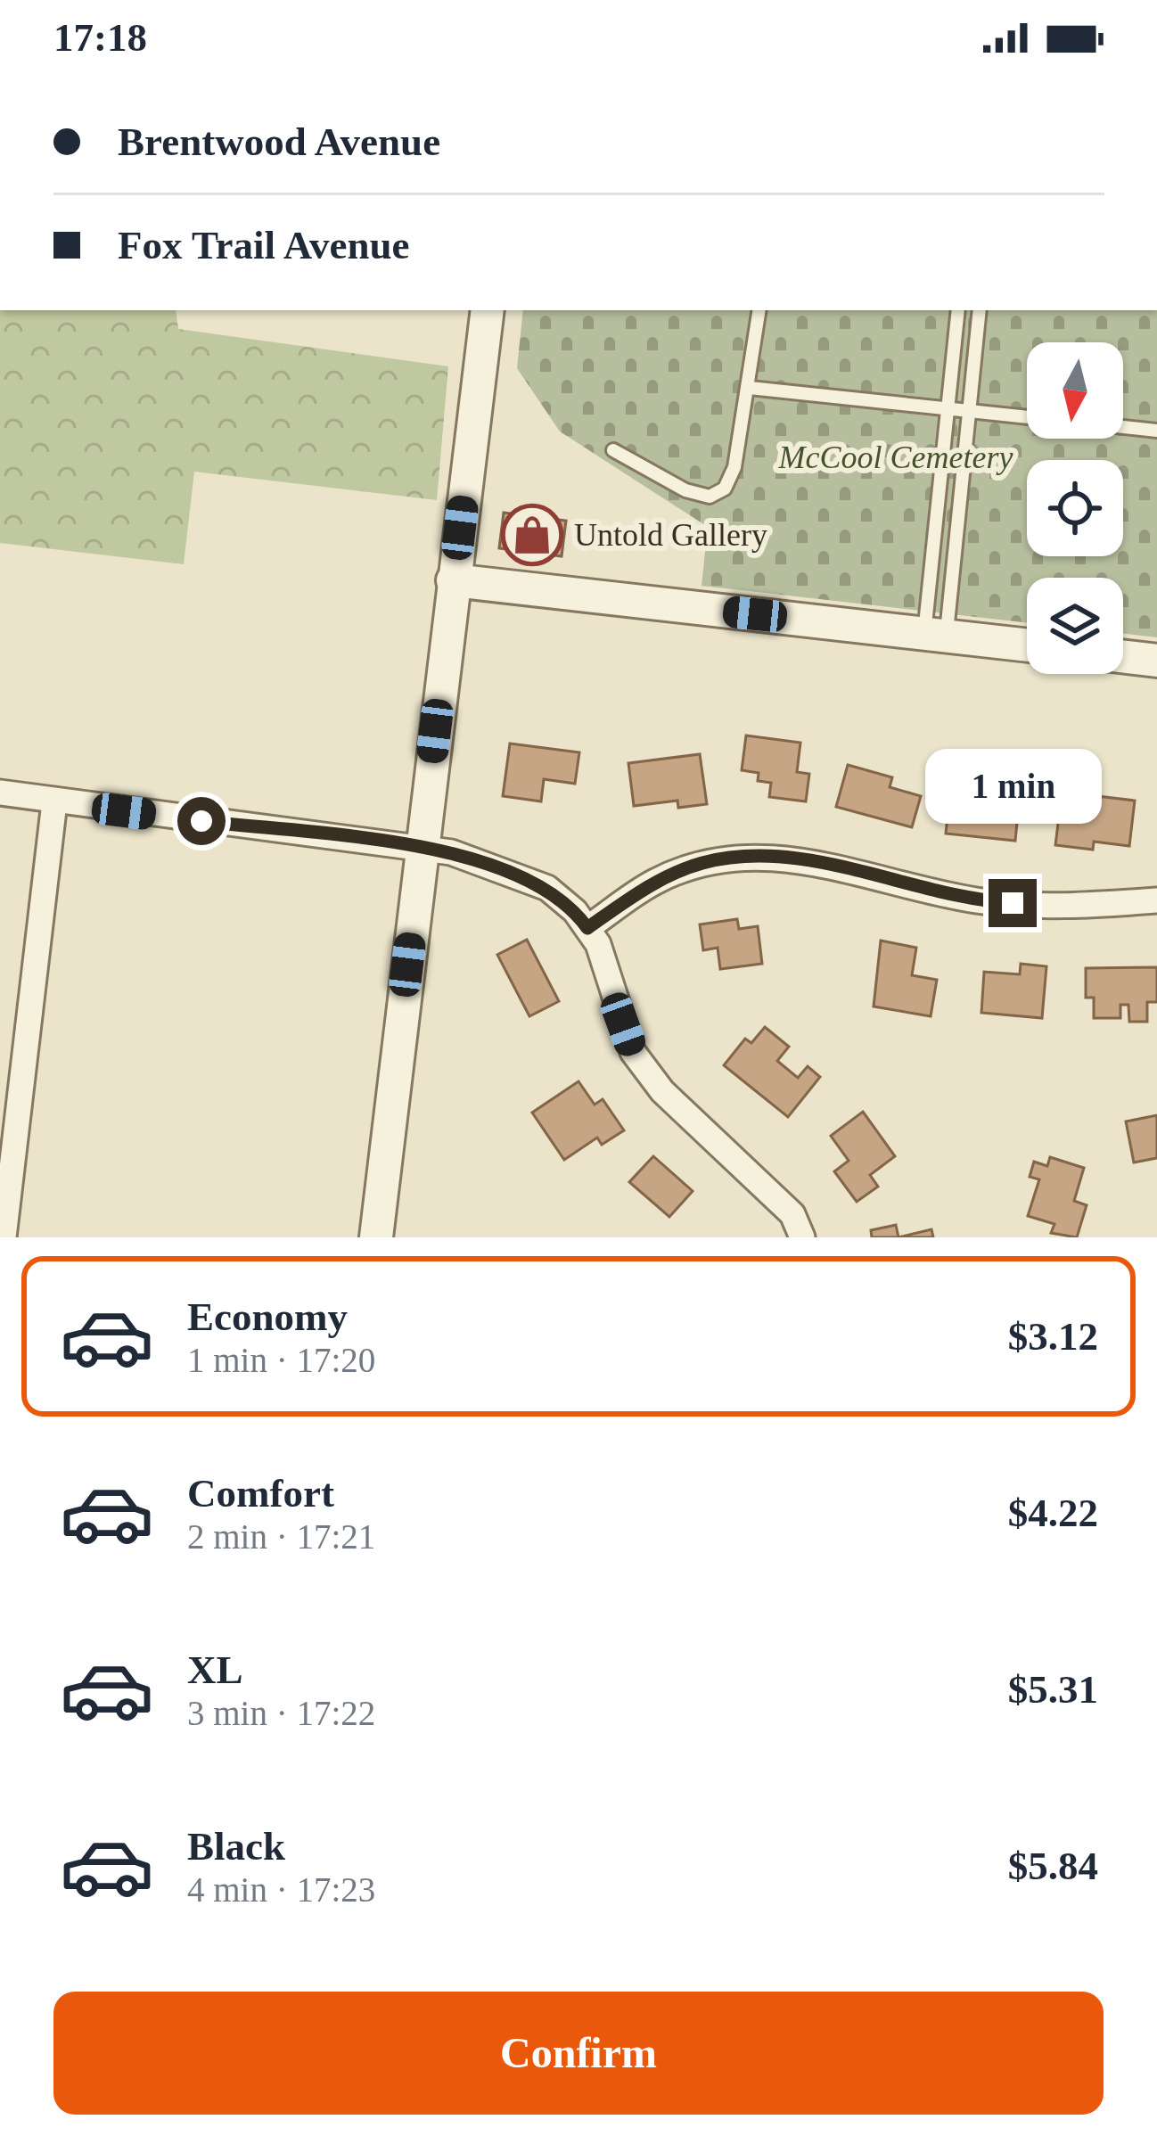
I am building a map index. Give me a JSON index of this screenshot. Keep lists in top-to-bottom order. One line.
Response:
{"parks":["McCool Cemetery"],"places":{"shop":["Untold Gallery"]},"north":"bottom","page":{"status":"17:18","banner":["Brentwood Avenue","Fox Trail Avenue"],"bubble":"1 min","list":[{"name":"Economy","note":"1 min · 17:20","value":"$3.12"},{"name":"Comfort","note":"2 min · 17:21","value":"$4.22"},{"name":"XL","note":"3 min · 17:22","value":"$5.31"},{"name":"Black","note":"4 min · 17:23","value":"$5.84"}],"buttons":"Confirm"}}
